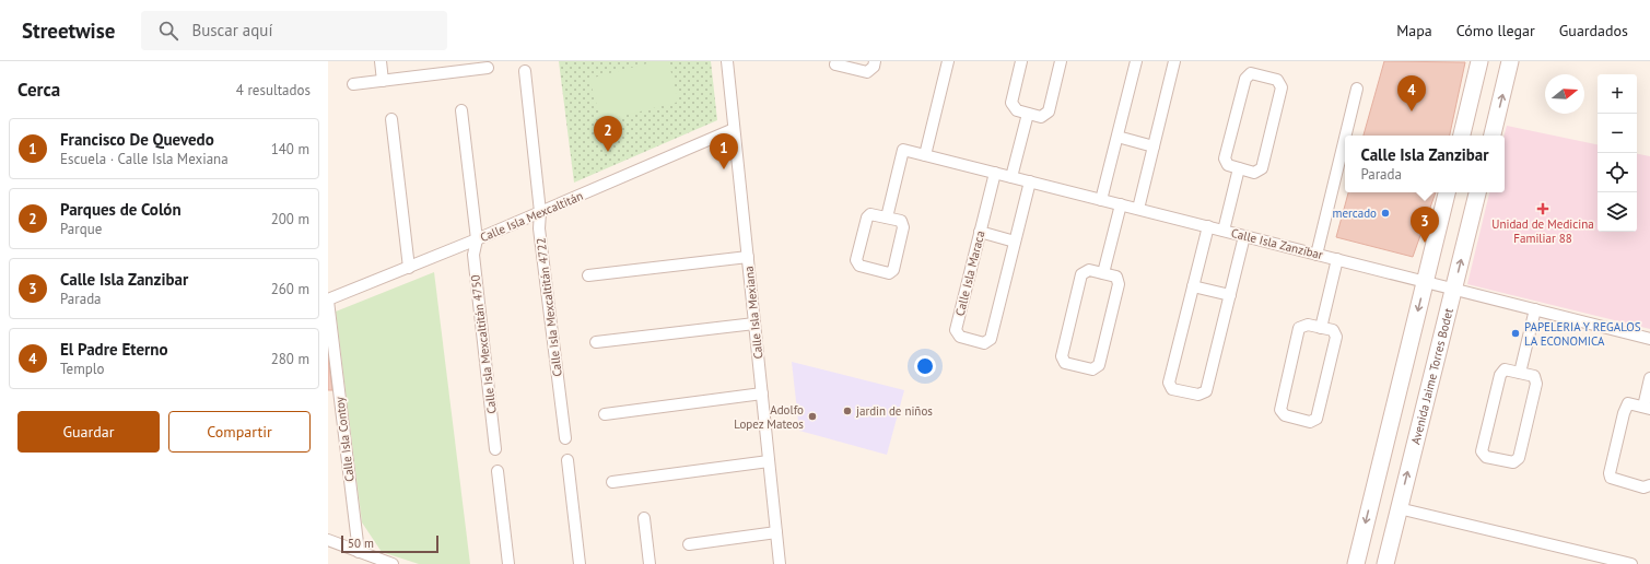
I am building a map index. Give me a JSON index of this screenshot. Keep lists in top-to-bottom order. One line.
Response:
{"streets":{"street":["Calle Isla Mexcaltitán","Calle Isla Zanzíbar","Calle Isla Maraca","Calle Isla Mexcaltitán 4722","Calle Isla Mexiana","Calle Isla Mexcaltitán 4750","Avenida Jaime Torres Bodet","Calle Isla Contoy"]},"crossings":[["Calle Isla Mexcaltitán","Calle Isla Mexcaltitán 4722"],["Calle Isla Mexcaltitán","Calle Isla Mexiana"],["Calle Isla Mexcaltitán","Calle Isla Mexcaltitán 4750"],["Calle Isla Mexcaltitán","Calle Isla Contoy"],["Calle Isla Zanzíbar","Calle Isla Maraca"],["Calle Isla Zanzíbar","Avenida Jaime Torres Bodet"]],"places":{"health":["Unidad de Medicina Familiar 88"],"other":["mercado","PAPELERIA Y REGALOS LA ECONOMICA","jardin de niños","Adolfo Lopez Mateos"]},"scale_bar":"50 m","north":"right","page":{"header":"Streetwise","search":"Buscar aquí","nav":["Mapa","Cómo llegar","Guardados"],"heading":["Cerca","4 resultados"],"map_buttons":["+","−"],"pins":["4","2","1","3"],"list":[{"mark":"1","name":"Francisco De Quevedo","note":"Escuela · Calle Isla Mexiana","value":"140 m"},{"mark":"2","name":"Parques de Colón","note":"Parque","value":"200 m"},{"mark":"3","name":"Calle Isla Zanzibar","note":"Parada","value":"260 m"},{"mark":"4","name":"El Padre Eterno","note":"Templo","value":"280 m"}],"popup":["Calle Isla Zanzibar","Parada"],"buttons":["Guardar","Compartir"],"scale":"50 m"}}
